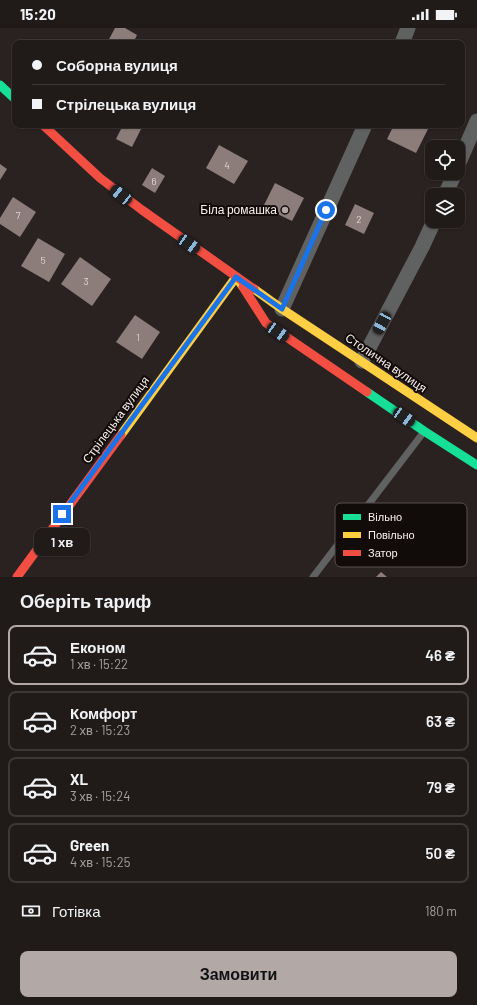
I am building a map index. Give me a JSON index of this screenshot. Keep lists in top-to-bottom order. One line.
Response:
{"streets":{"street":["Столична вулиця","Стрілецька вулиця"]},"crossings":[["Столична вулиця","Стрілецька вулиця"]],"places":["Біла ромашка"],"house_numbers":["4","6","7","2","5","3","1"],"legend":["Вільно","Повільно","Затор"],"page":{"status":"15:20","banner":["Соборна вулиця","Стрілецька вулиця"],"bubble":"1 хв","heading":"Оберіть тариф","list":[{"name":"Економ","note":"1 хв · 15:22","value":"46 ₴"},{"name":"Комфорт","note":"2 хв · 15:23","value":"63 ₴"},{"name":"XL","note":"3 хв · 15:24","value":"79 ₴"},{"name":"Green","note":"4 хв · 15:25","value":"50 ₴"}],"pay":["Готівка","180 m"],"buttons":"Замовити"}}
